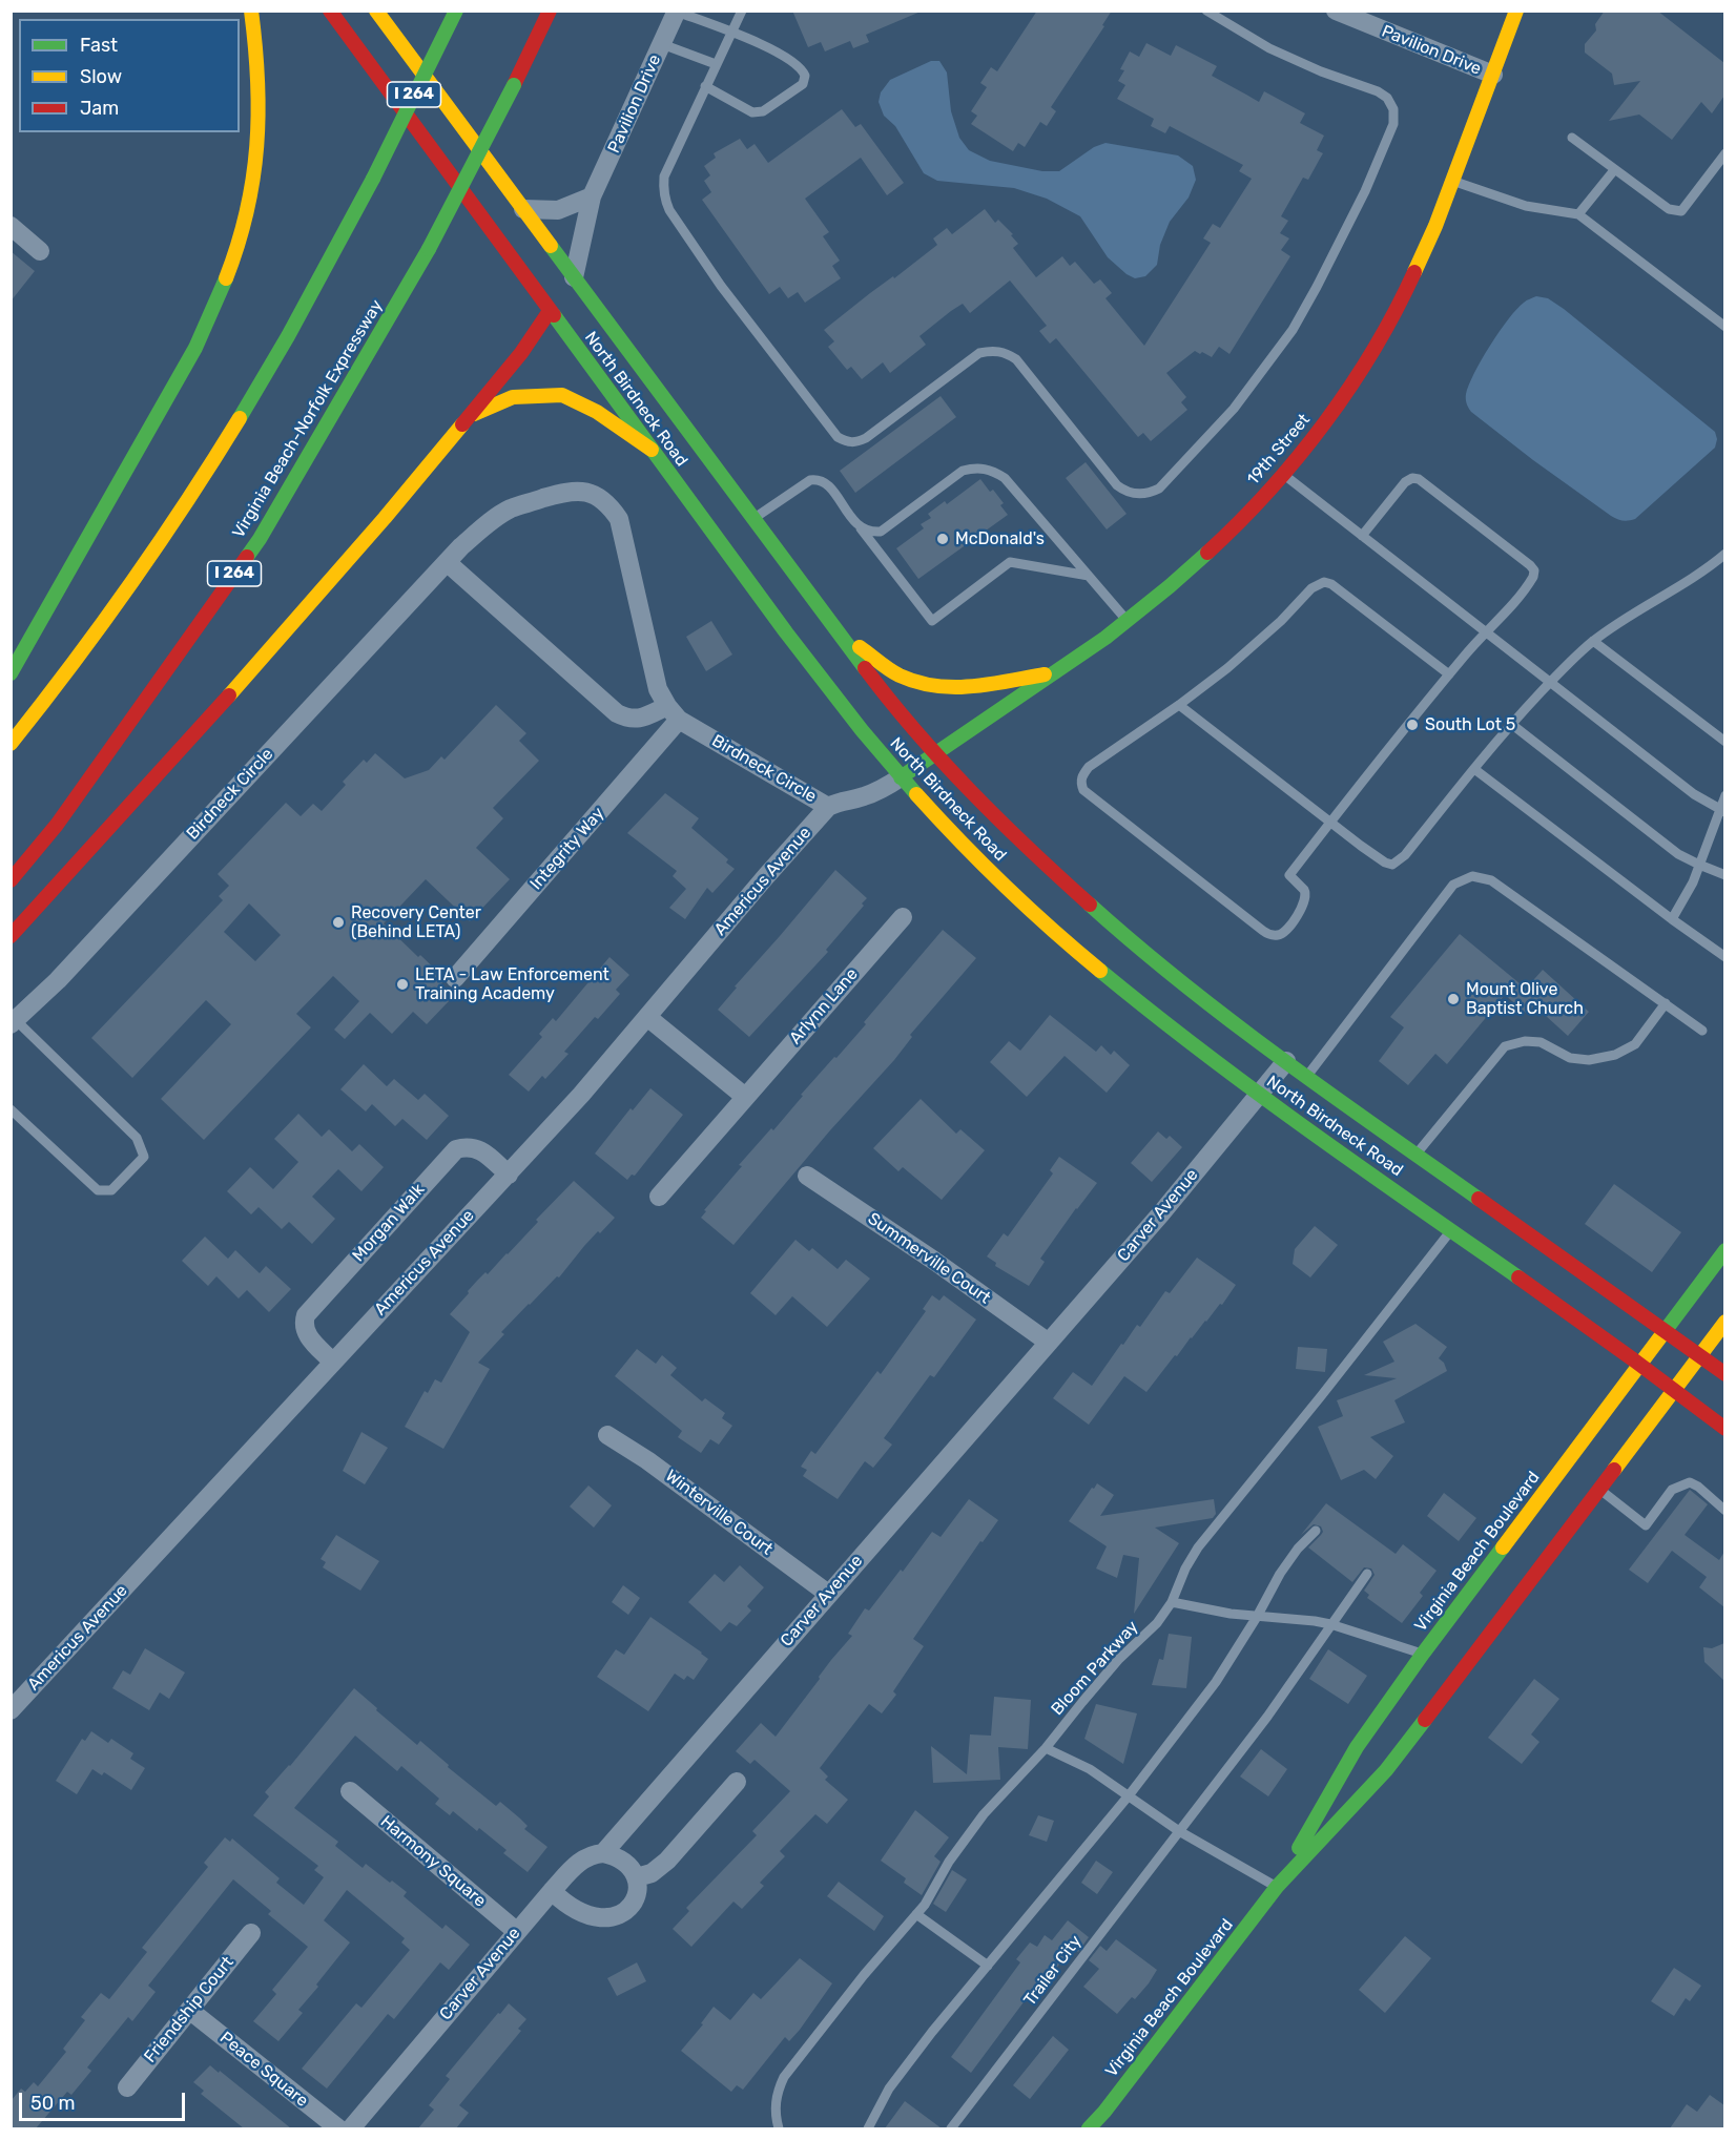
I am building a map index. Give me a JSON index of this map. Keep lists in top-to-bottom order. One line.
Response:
{"streets":{"main road":["Pavilion Drive","I 264","North Birdneck Road","Virginia Beach-Norfolk Expressway","19th Street","Virginia Beach Boulevard"],"street":["Birdneck Circle","Integrity Way","Americus Avenue","Arlynn Lane","Carver Avenue","Morgan Walk","Summerville Court","Winterville Court","Harmony Square","Friendship Court","Peace Square"],"lane":["Bloom Parkway","Trailer City"]},"crossings":[["Pavilion Drive","North Birdneck Road"],["Pavilion Drive","19th Street"],["North Birdneck Road","19th Street"],["North Birdneck Road","Birdneck Circle"],["North Birdneck Road","Carver Avenue"],["North Birdneck Road","Virginia Beach Boulevard"],["North Birdneck Road","Bloom Parkway"],["19th Street","Birdneck Circle"],["Birdneck Circle","Integrity Way"],["Birdneck Circle","Americus Avenue"],["Americus Avenue","Morgan Walk"],["Carver Avenue","Summerville Court"],["Carver Avenue","Winterville Court"],["Carver Avenue","Harmony Square"],["Friendship Court","Peace Square"]],"places":["McDonald's","South Lot 5","Recovery Center (Behind LETA)","LETA - Law Enforcement Training Academy","Mount Olive Baptist Church"],"legend":["Fast","Slow","Jam"],"scale_bar":"50 m"}
